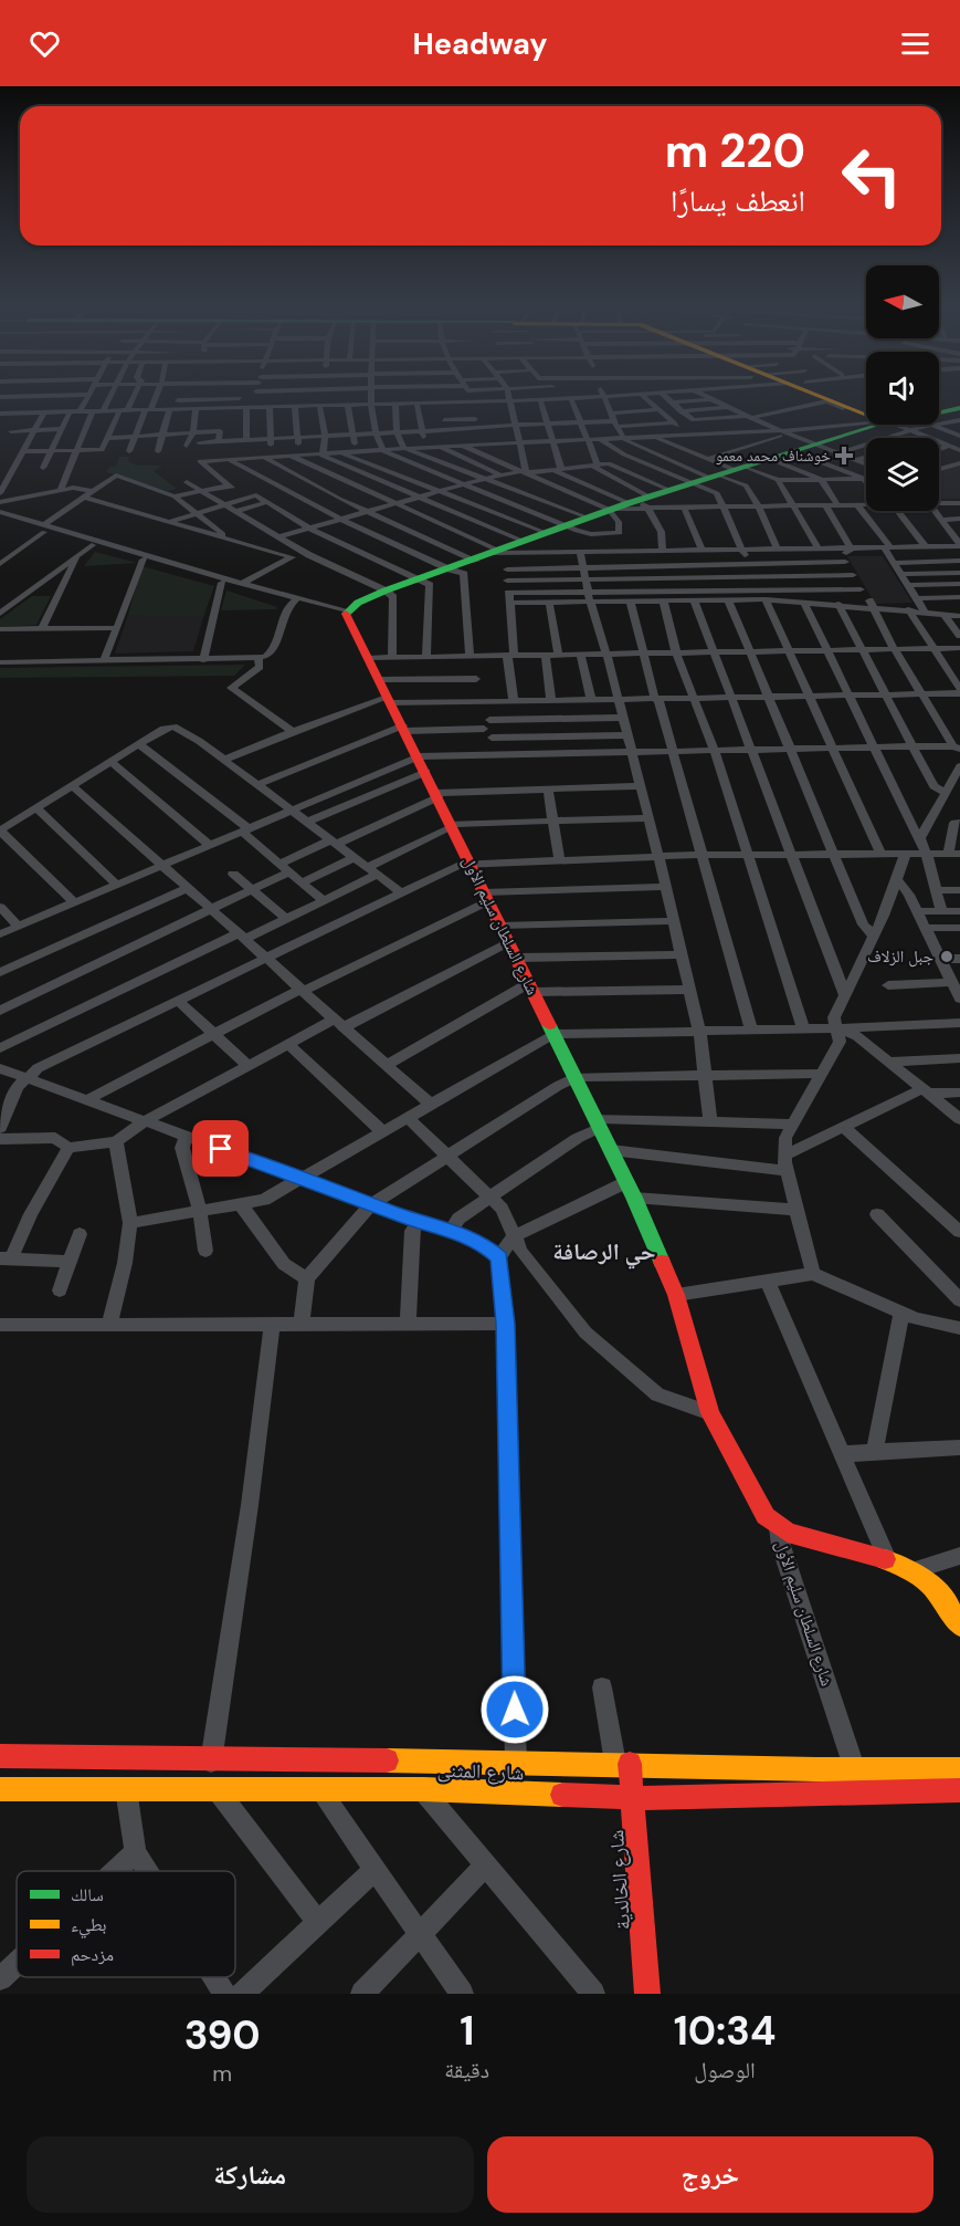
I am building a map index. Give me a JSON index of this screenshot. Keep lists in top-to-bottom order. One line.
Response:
{"streets":{"street":["شارع السلطان سليم الأول","شارع المثنى","شارع الخالدية"]},"crossings":[["شارع السلطان سليم الأول","شارع المثنى"],["شارع المثنى","شارع الخالدية"]],"districts":["حي الرصافة"],"places":{"health":["خوشناف محمد معمو"],"other":["جبل الزلاف"]},"legend":["سالك","بطيء","مزدحم"],"north":"left","page":{"header":"Headway","turn":["220 m","انعطف يسارًا"],"eta":["10:34","الوصول","1","دقيقة","390","m"],"buttons":["خروج","مشاركة"]}}
